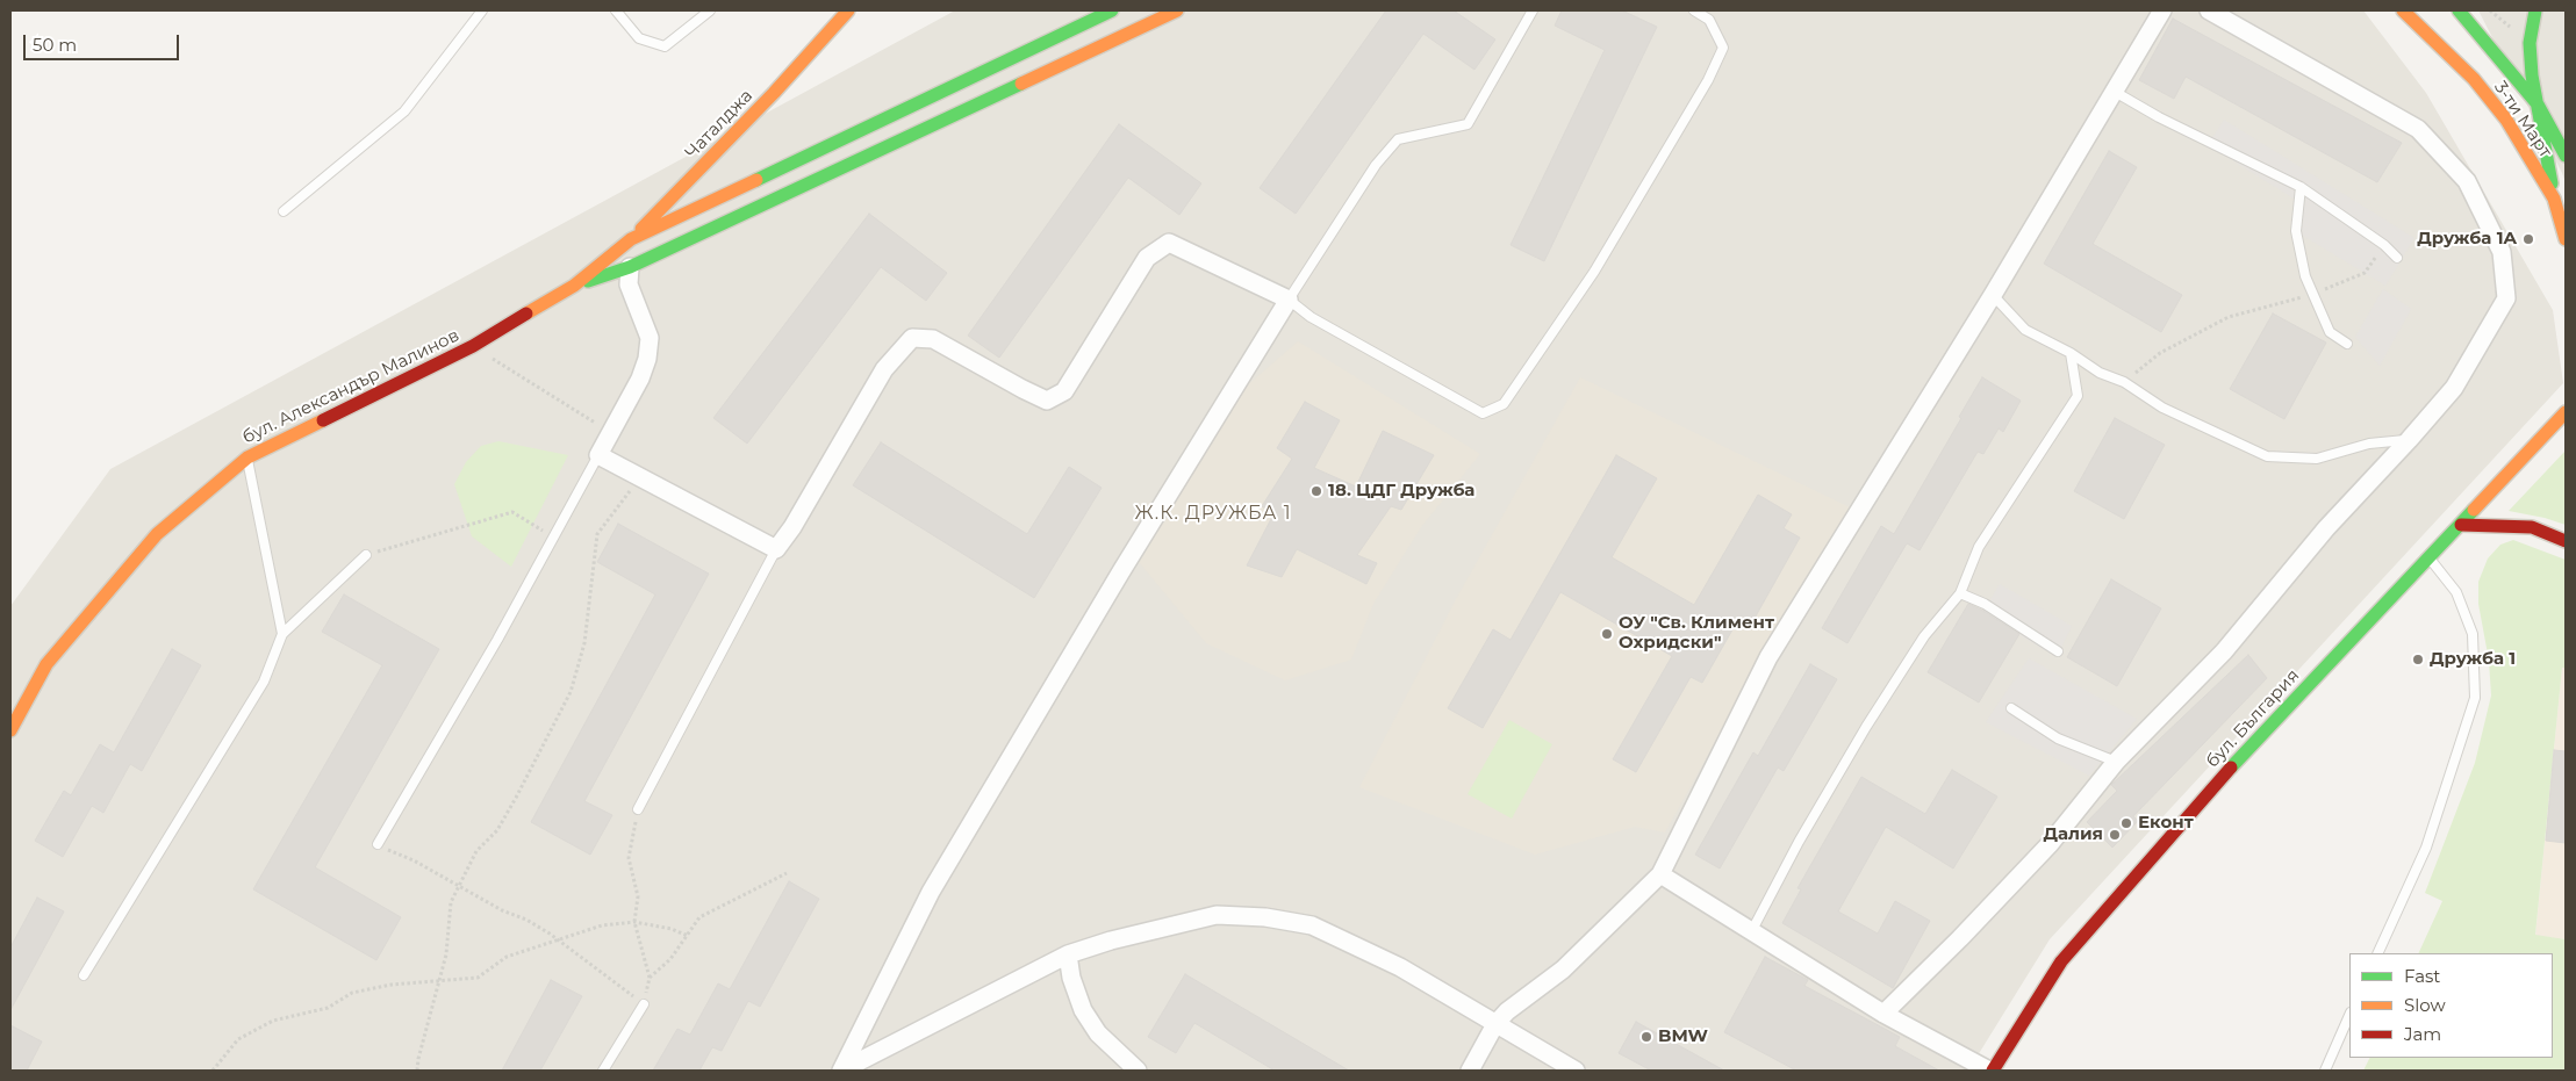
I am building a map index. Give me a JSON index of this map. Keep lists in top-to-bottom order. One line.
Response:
{"streets":{"street":["3-ти Март","Чаталджа","бул. Александър Малинов","бул. България"]},"districts":["Ж.К. ДРУЖБА 1"],"places":["Дружба 1A","18. ЦДГ Дружба","ОУ \"Св. Климент Охридски\"","Дружба 1","Еконт","Далия","BMW"],"legend":["Fast","Slow","Jam"],"scale_bar":"50 m"}
